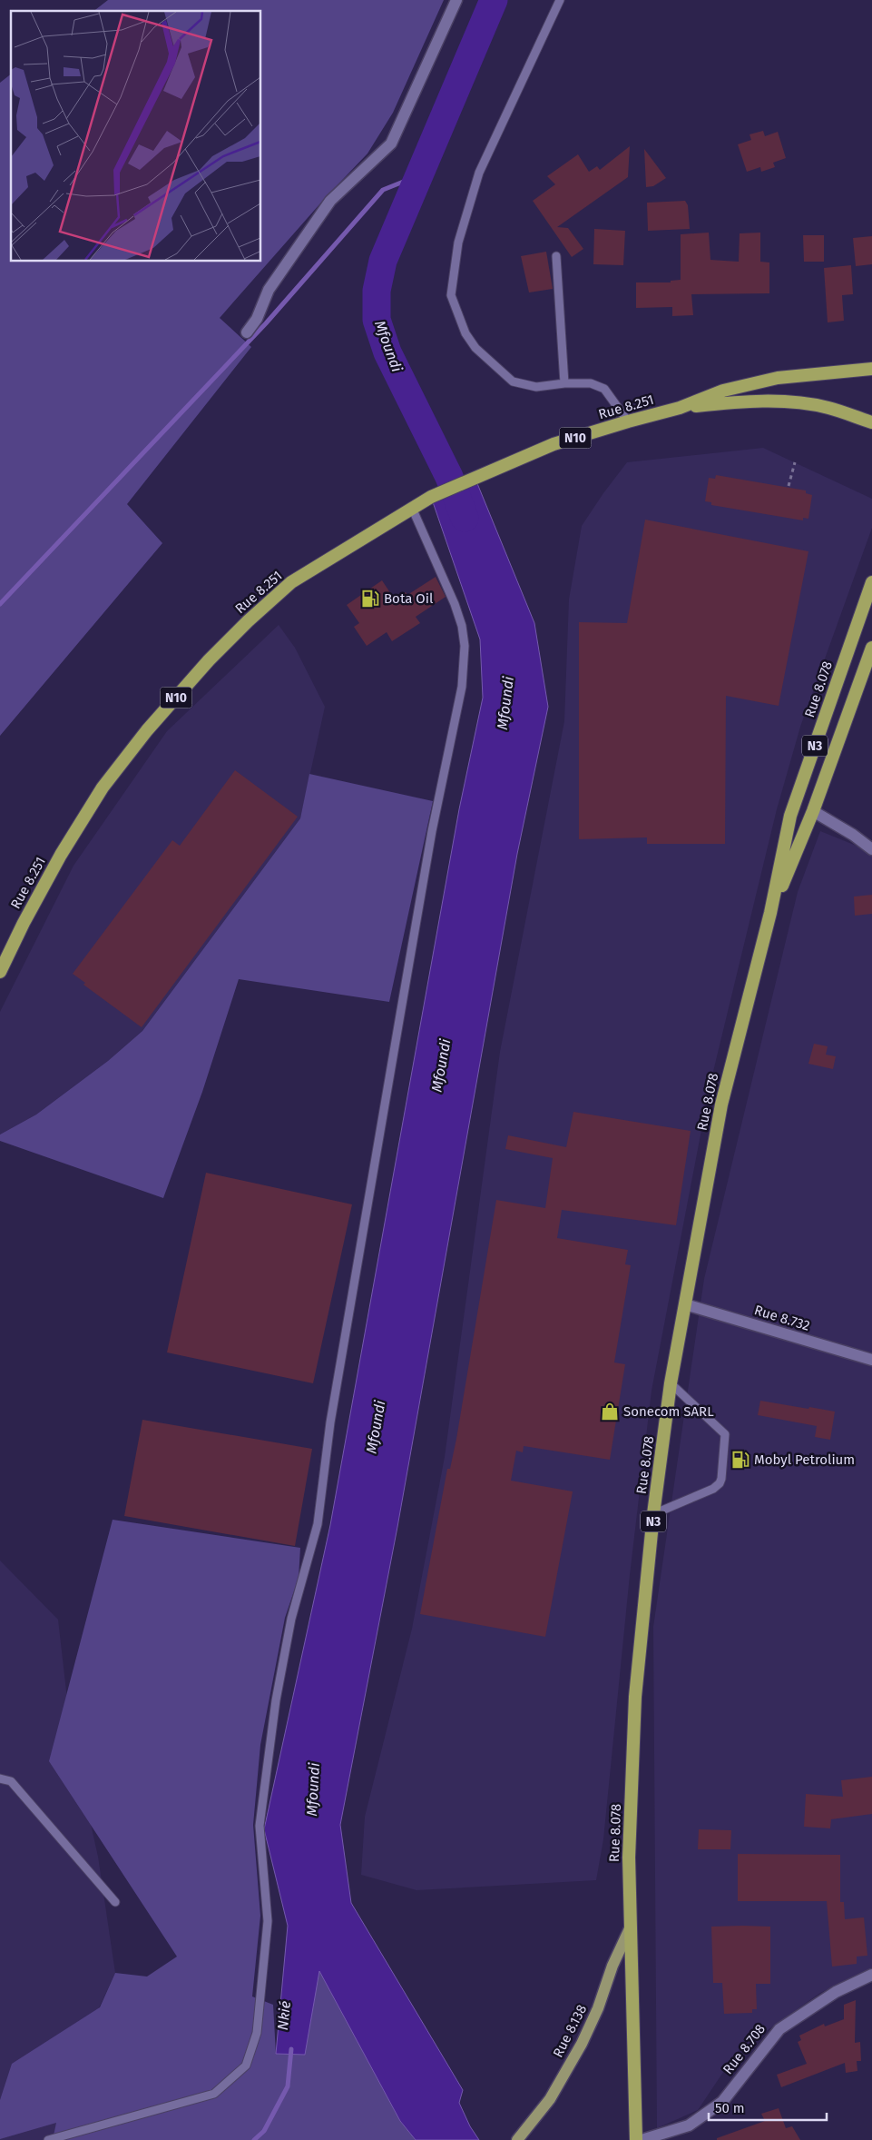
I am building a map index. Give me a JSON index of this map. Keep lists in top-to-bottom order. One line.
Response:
{"streets":{"highway":["Rue 8.251","N10","Rue 8.078","N3"],"main road":["Rue 8.138"],"street":["Rue 8.732","Rue 8.708"]},"crossings":[["Rue 8.078","Rue 8.732"],["Rue 8.078","Rue 8.138"]],"water":["Mfoundi","Nkié"],"places":{"fuel station":["Bota Oil","Mobyl Petrolium"],"shop":["Sonecom SARL"]},"scale_bar":"50 m"}
